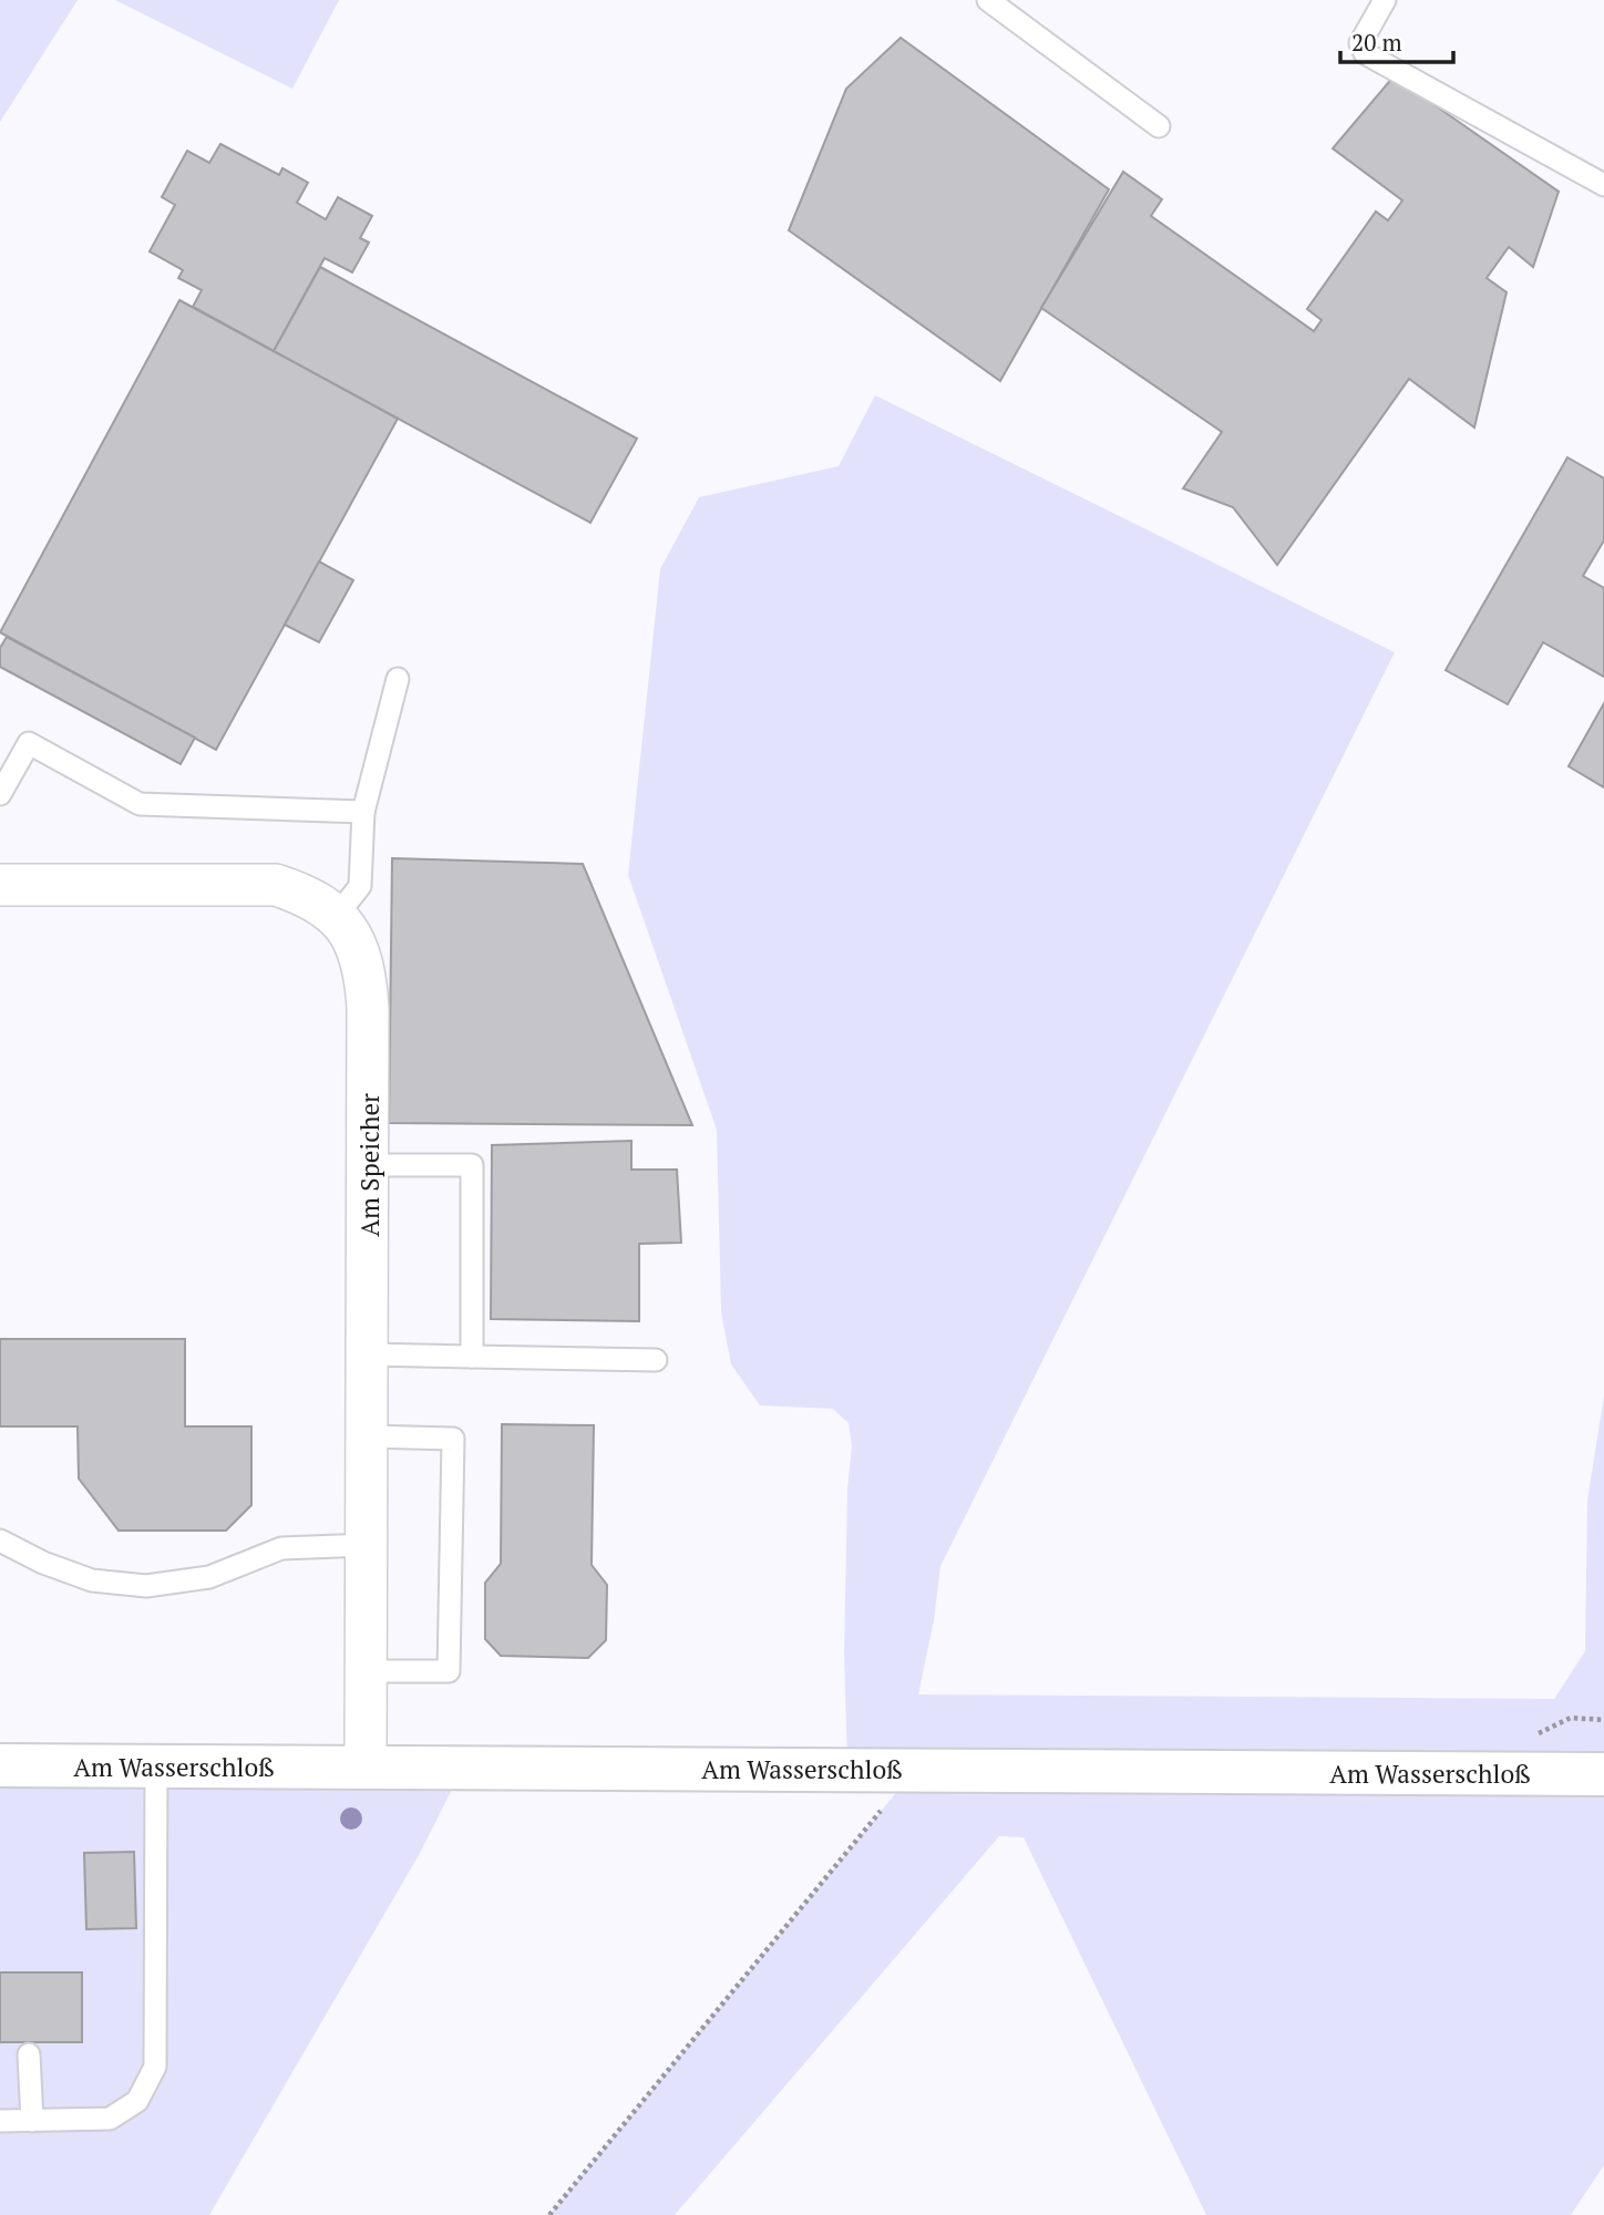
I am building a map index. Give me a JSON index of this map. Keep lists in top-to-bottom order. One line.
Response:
{"streets":{"street":["Am Speicher","Am Wasserschloß"]},"crossings":[["Am Speicher","Am Wasserschloß"]],"scale_bar":"20 m"}
